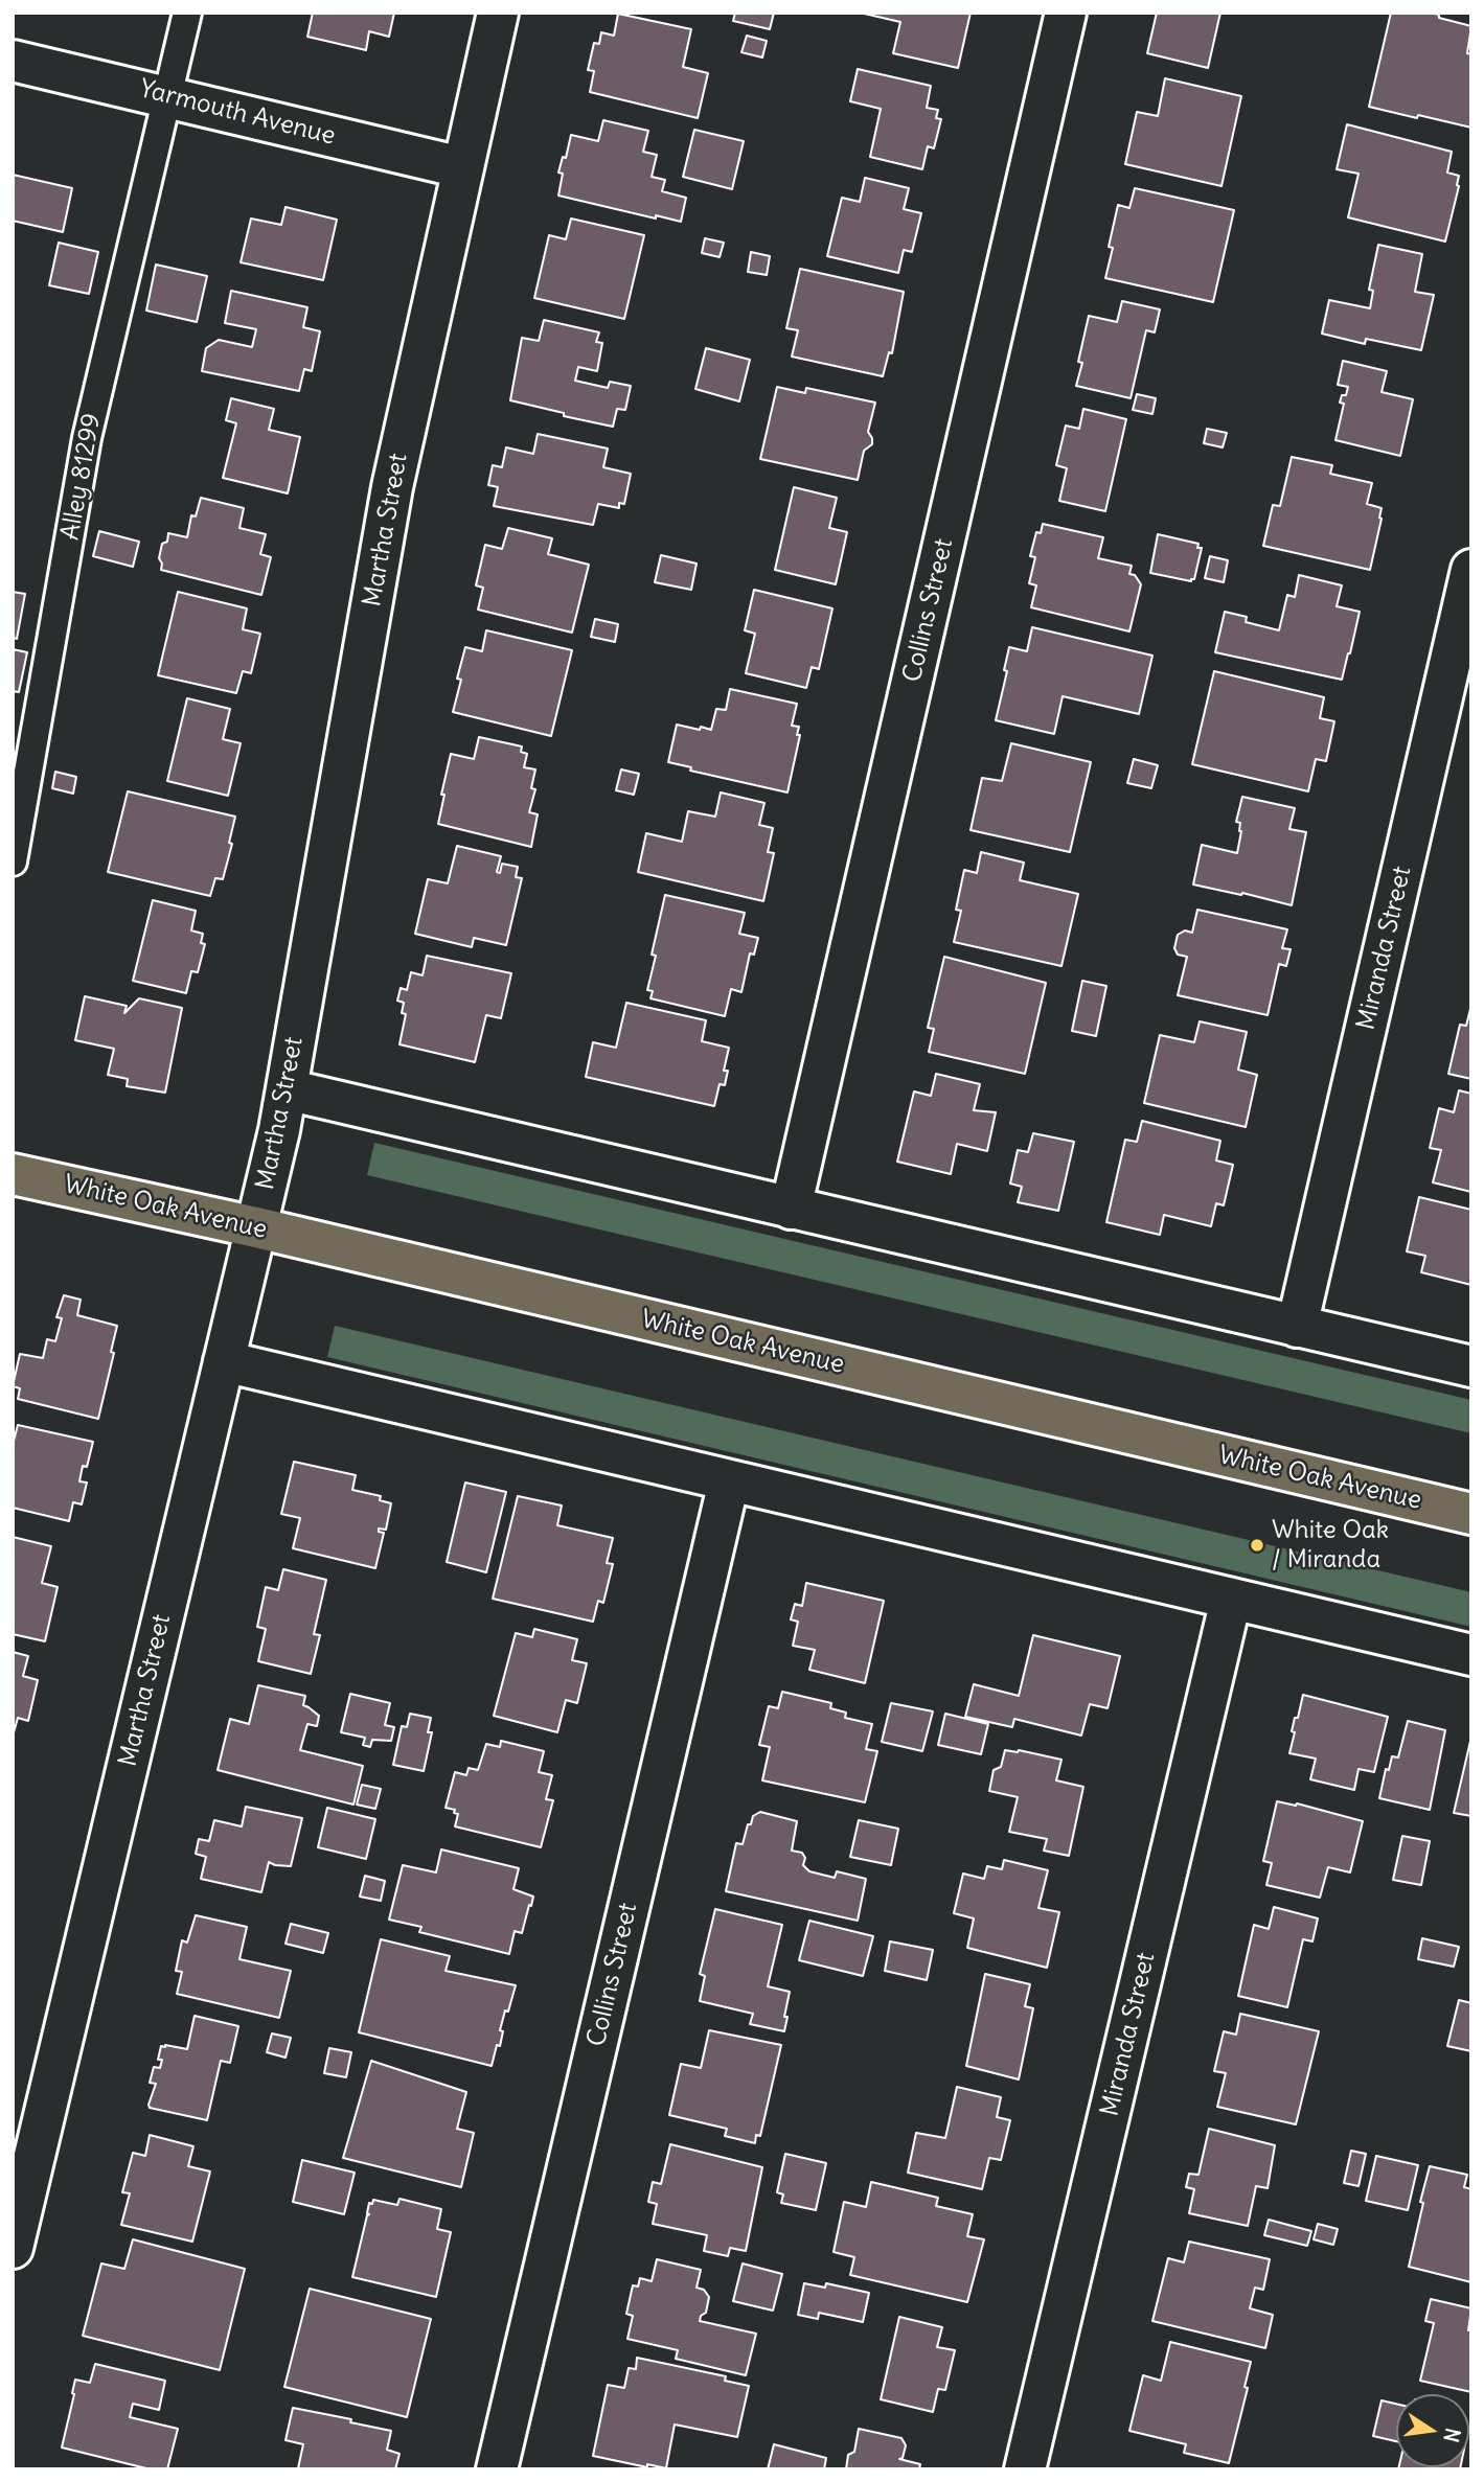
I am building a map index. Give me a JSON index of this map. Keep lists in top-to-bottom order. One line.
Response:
{"streets":{"main road":["White Oak Avenue"],"street":["Yarmouth Avenue","Martha Street","Collins Street","Miranda Street"],"lane":["Alley 81299"]},"crossings":[["Yarmouth Avenue","Alley 81299"],["Yarmouth Avenue","Martha Street"],["Martha Street","White Oak Avenue"]],"places":["White Oak / Miranda"],"north":"right"}
